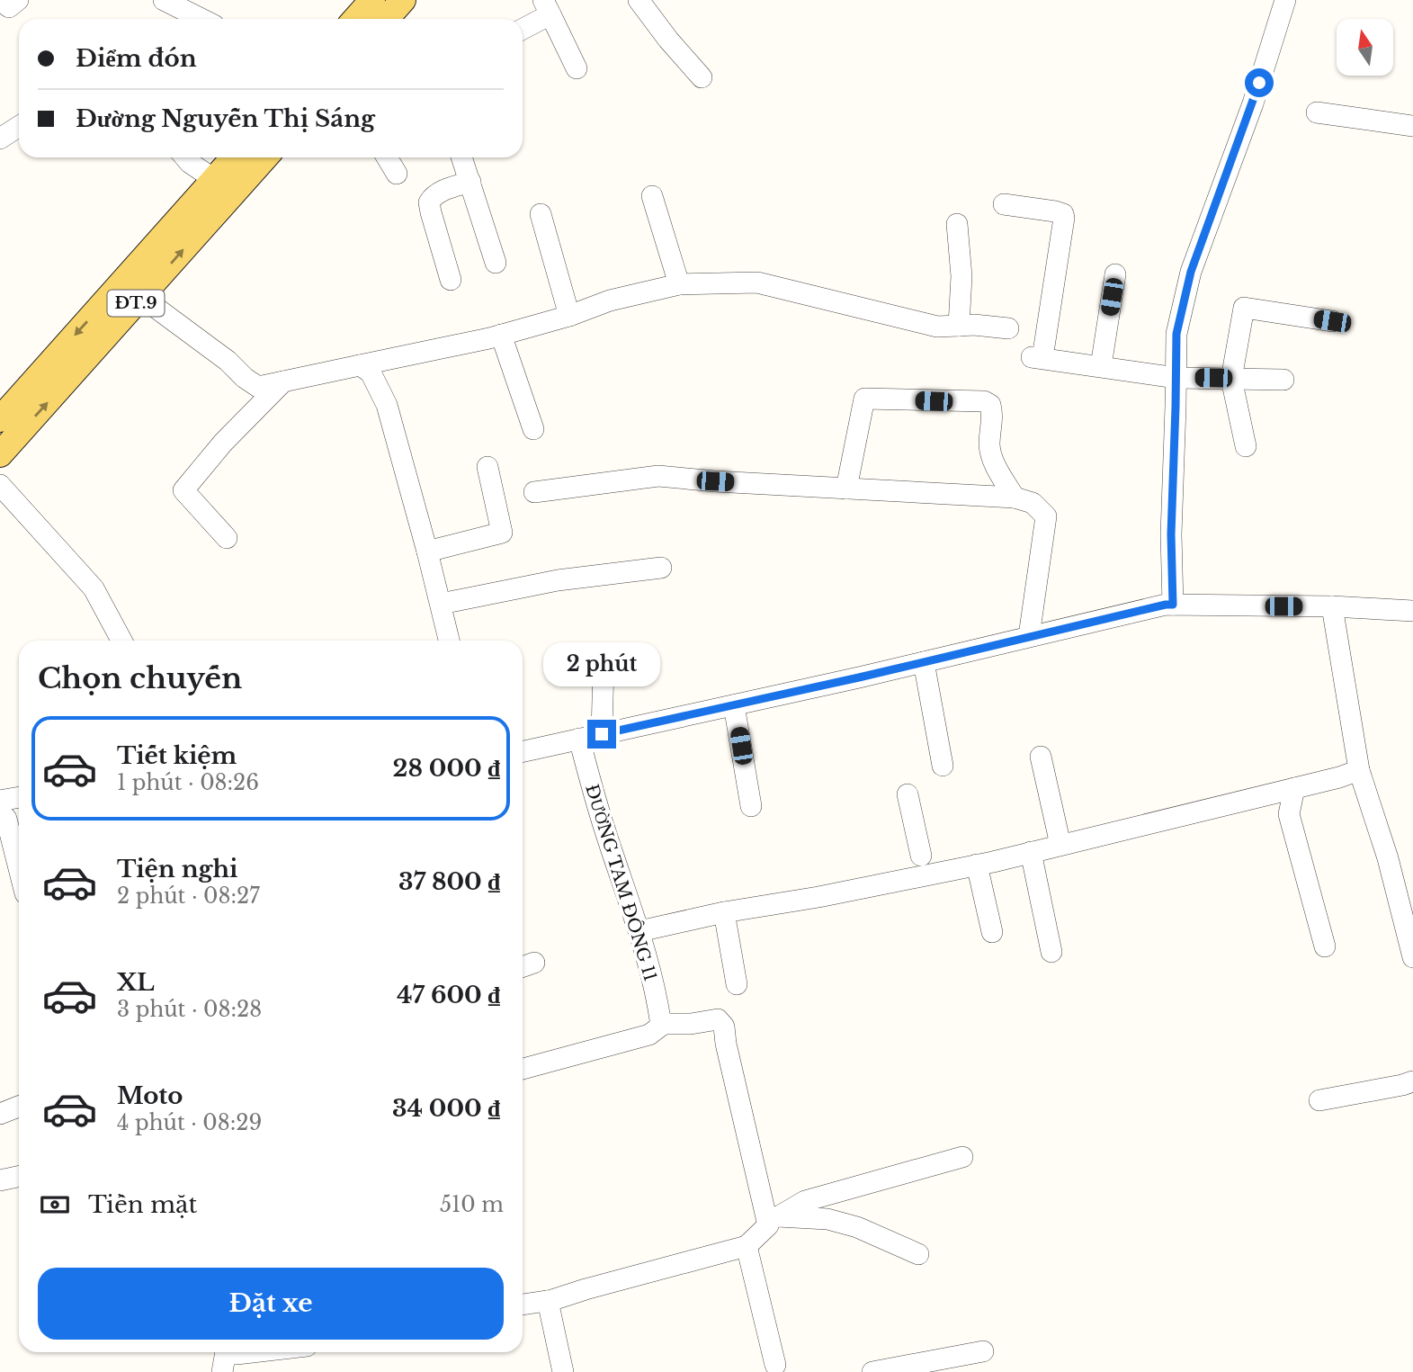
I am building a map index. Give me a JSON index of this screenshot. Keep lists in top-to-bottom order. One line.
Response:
{"streets":{"main road":["ĐT.9"],"street":["ĐƯỜNG TAM ĐÔNG 11"]},"north":"top","page":{"banner":["Điểm đón","Đường Nguyễn Thị Sáng"],"heading":"Chọn chuyến","bubble":"2 phút","list":[{"name":"Tiết kiệm","note":"1 phút · 08:26","value":"28 000 ₫"},{"name":"Tiện nghi","note":"2 phút · 08:27","value":"37 800 ₫"},{"name":"XL","note":"3 phút · 08:28","value":"47 600 ₫"},{"name":"Moto","note":"4 phút · 08:29","value":"34 000 ₫"}],"pay":["Tiền mặt","510 m"],"buttons":"Đặt xe"}}
